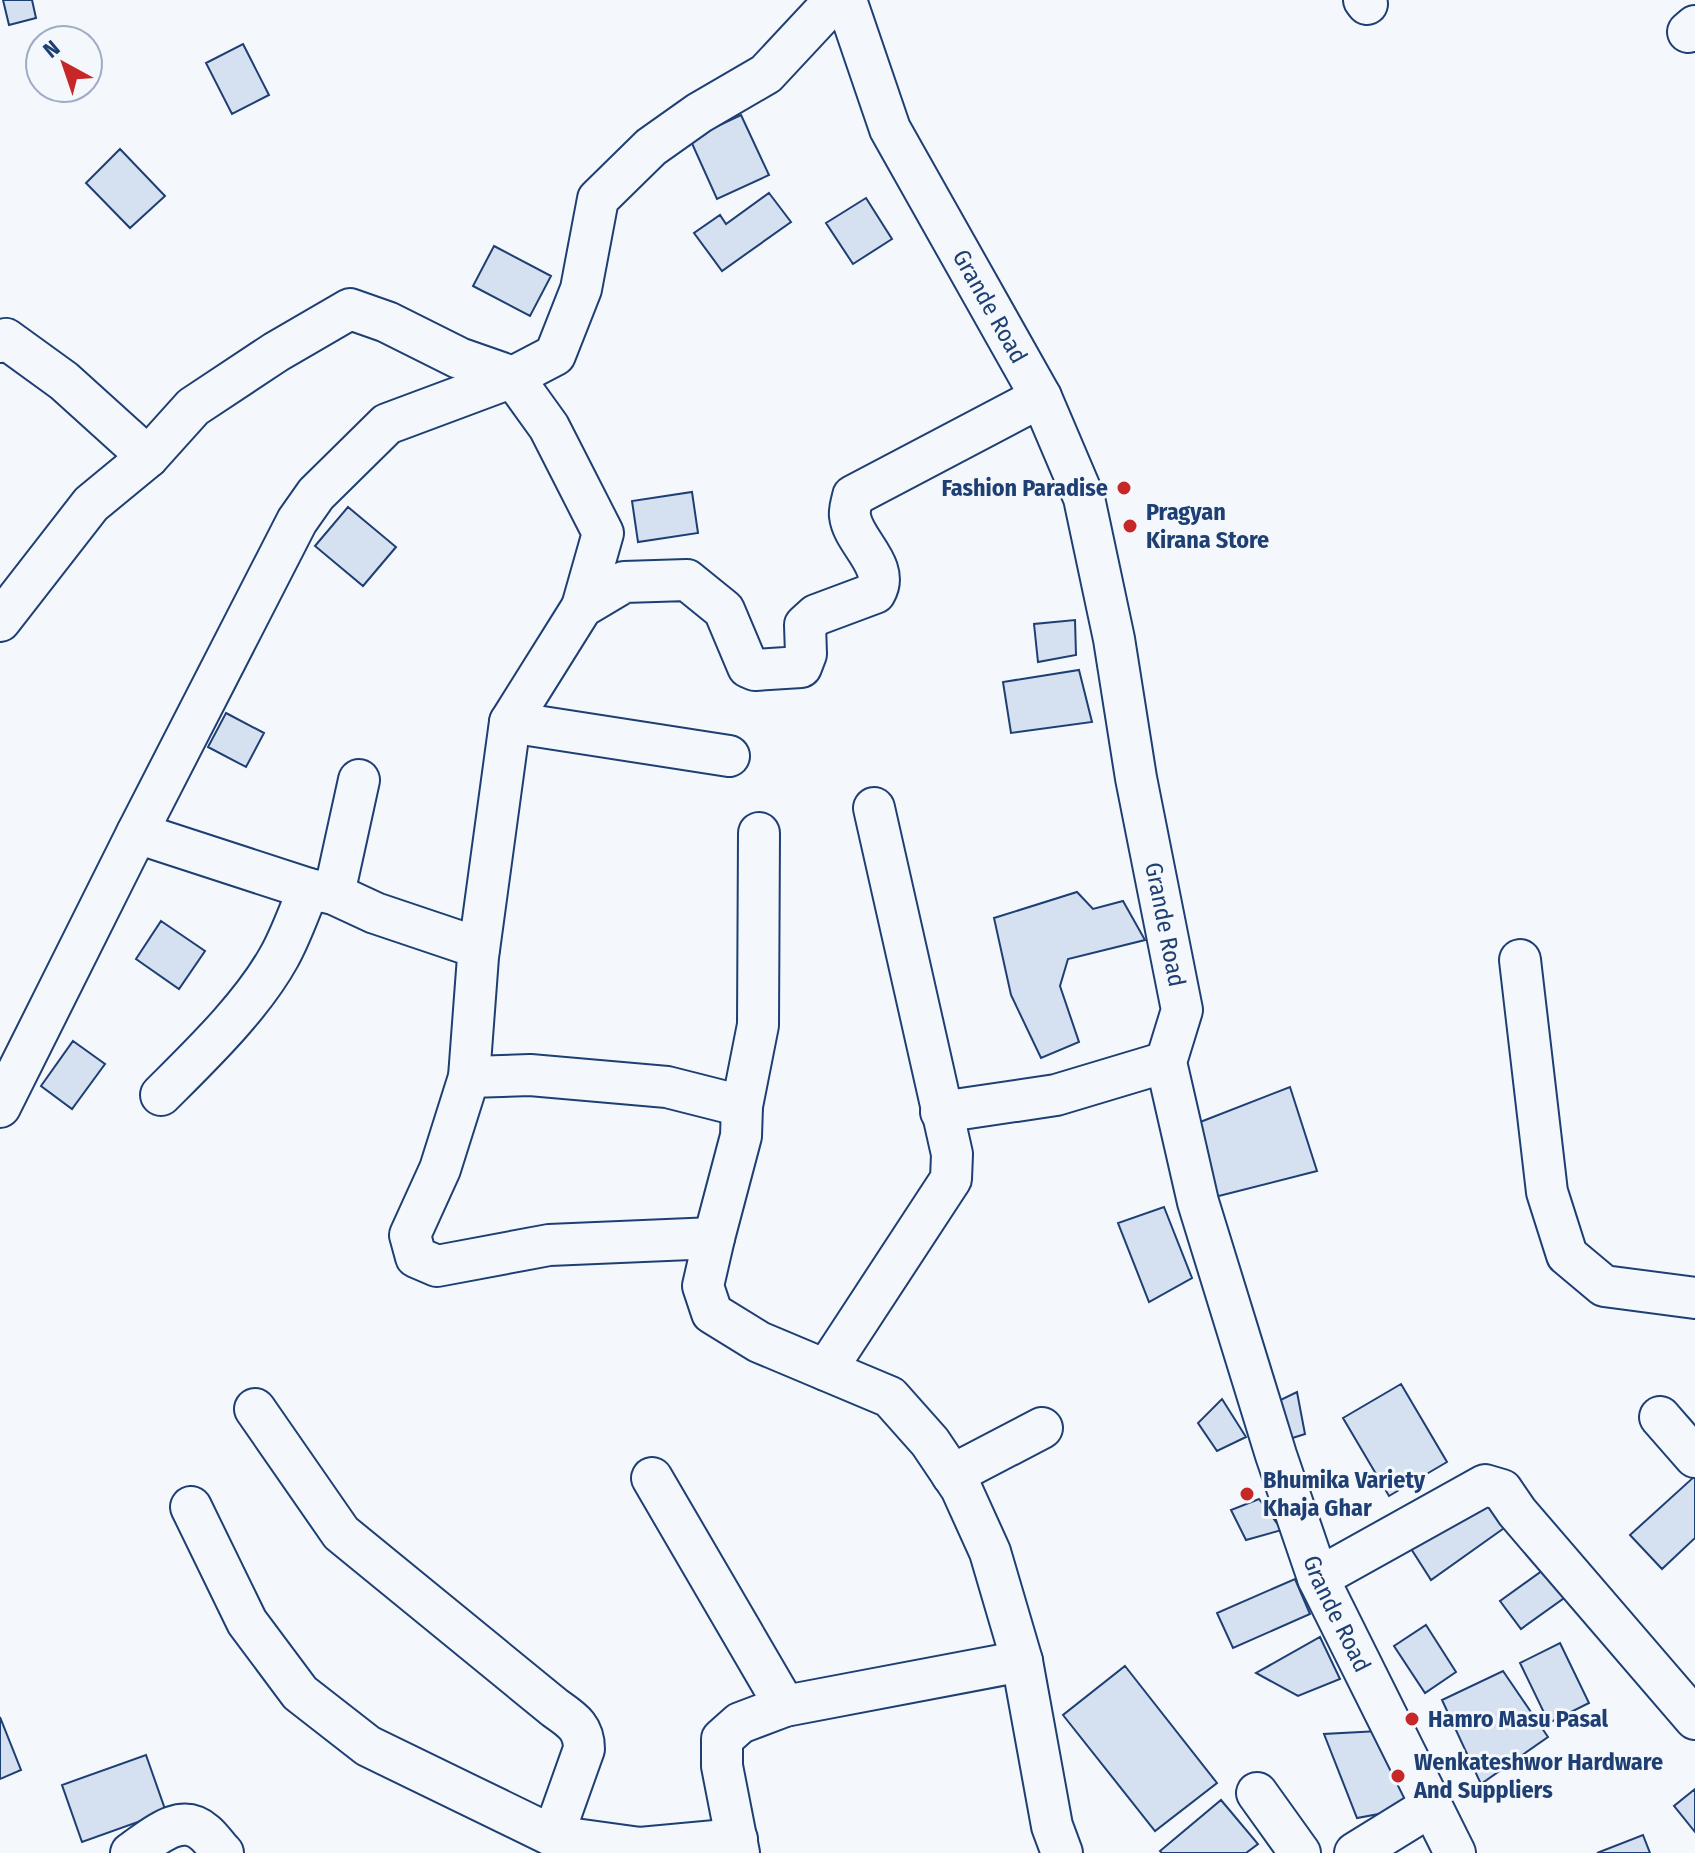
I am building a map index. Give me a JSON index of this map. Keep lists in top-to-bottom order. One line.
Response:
{"streets":{"street":["Grande Road"]},"places":["Fashion Paradise","Pragyan Kirana Store","Bhumika Variety Khaja Ghar","Hamro Masu Pasal","Wenkateshwor Hardware And Suppliers"],"north":"top left"}
